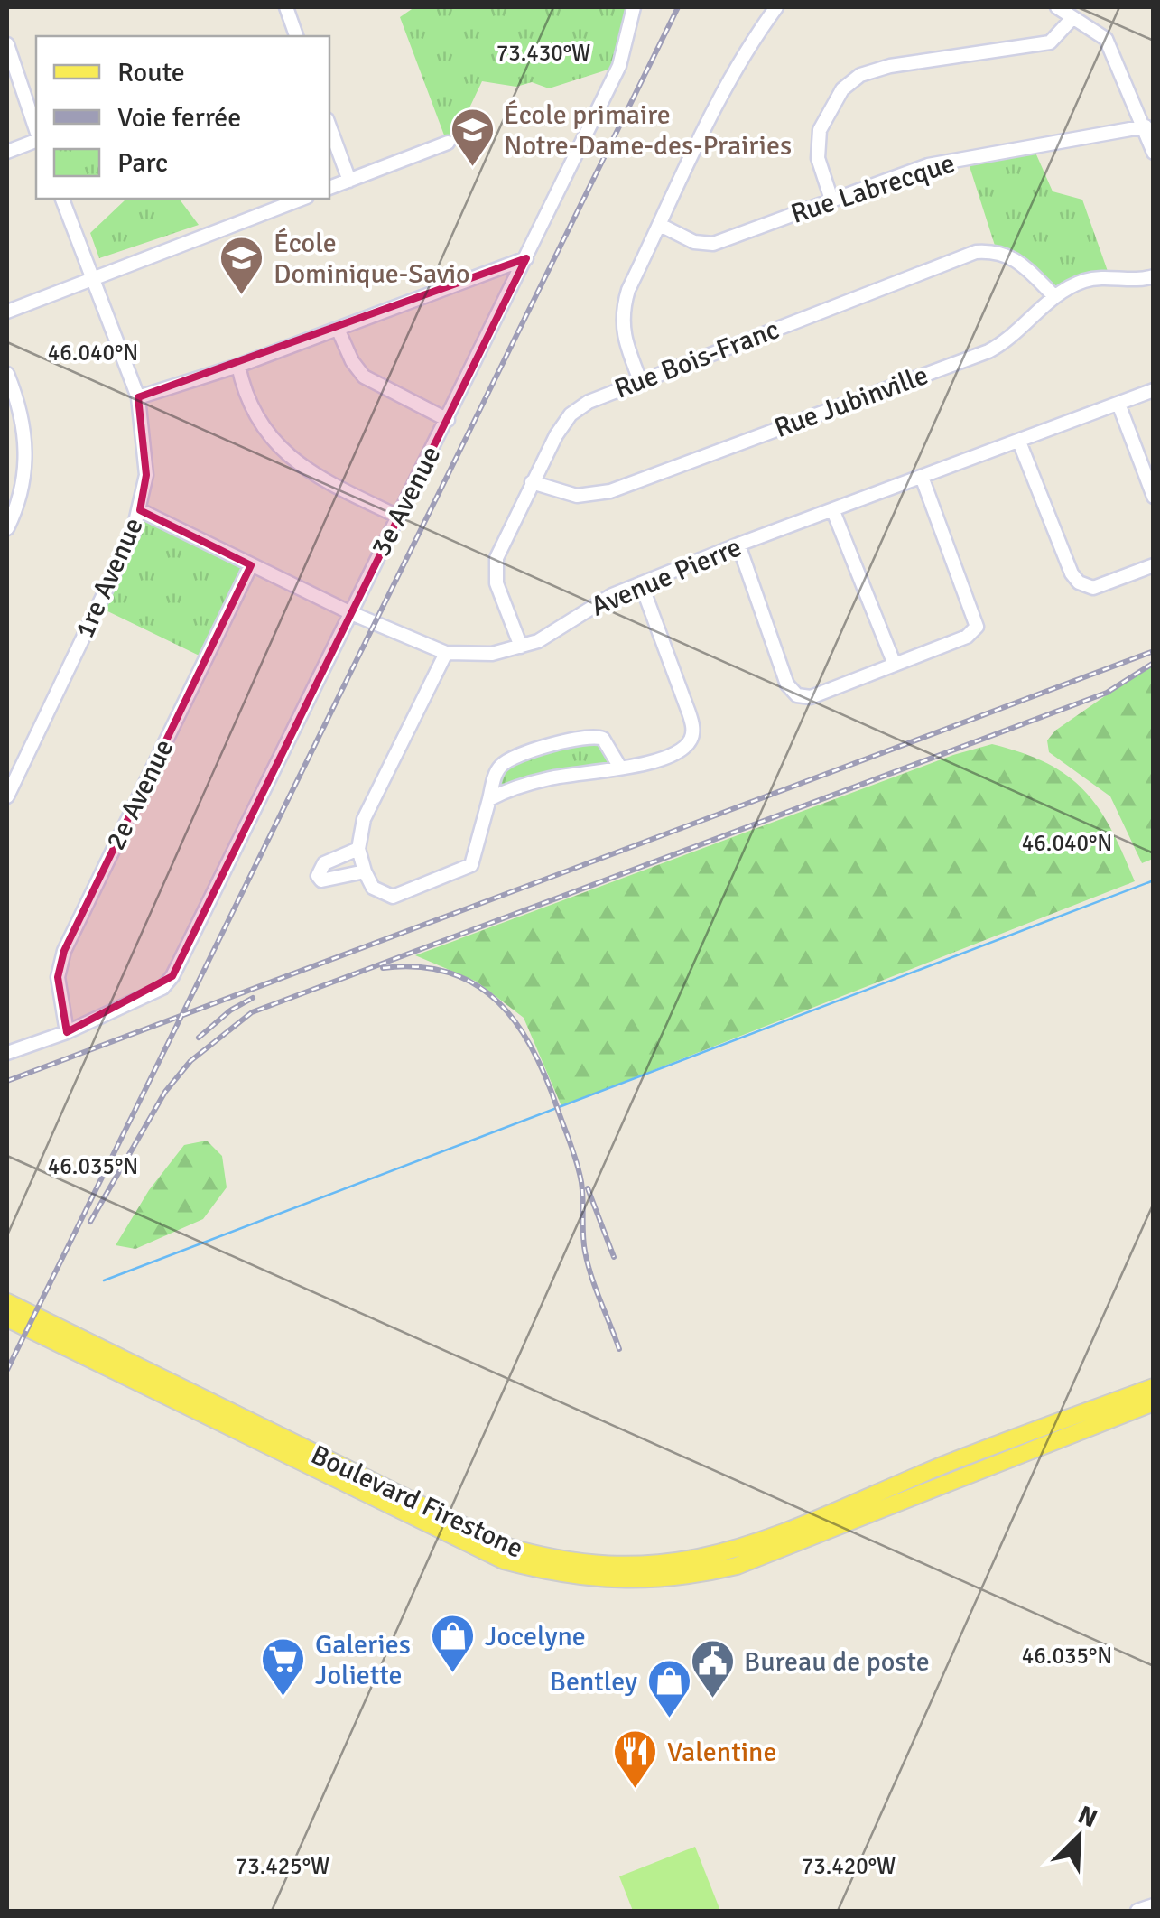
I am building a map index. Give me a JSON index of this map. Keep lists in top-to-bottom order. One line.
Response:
{"streets":{"main road":["Boulevard Firestone"],"street":["Rue Labrecque","Rue Bois-Franc","Rue Jubinville","3e Avenue","Avenue Pierre","1re Avenue","2e Avenue"]},"crossings":[["Rue Bois-Franc","Rue Jubinville"],["Rue Bois-Franc","Avenue Pierre"],["3e Avenue","Avenue Pierre"],["3e Avenue","2e Avenue"],["Avenue Pierre","1re Avenue"],["Avenue Pierre","2e Avenue"]],"places":{"school or university":["École primaire Notre-Dame-des-Prairies","École Dominique-Savio"],"shop":["Jocelyne","Bentley"],"supermarket":["Galeries Joliette"],"public building":["Bureau de poste"],"restaurant":["Valentine"]},"legend":["Route","Voie ferrée","Parc"],"north":"top right","coordinates":["73.430°W","46.040°N","46.035°N","73.425°W","73.420°W"]}
